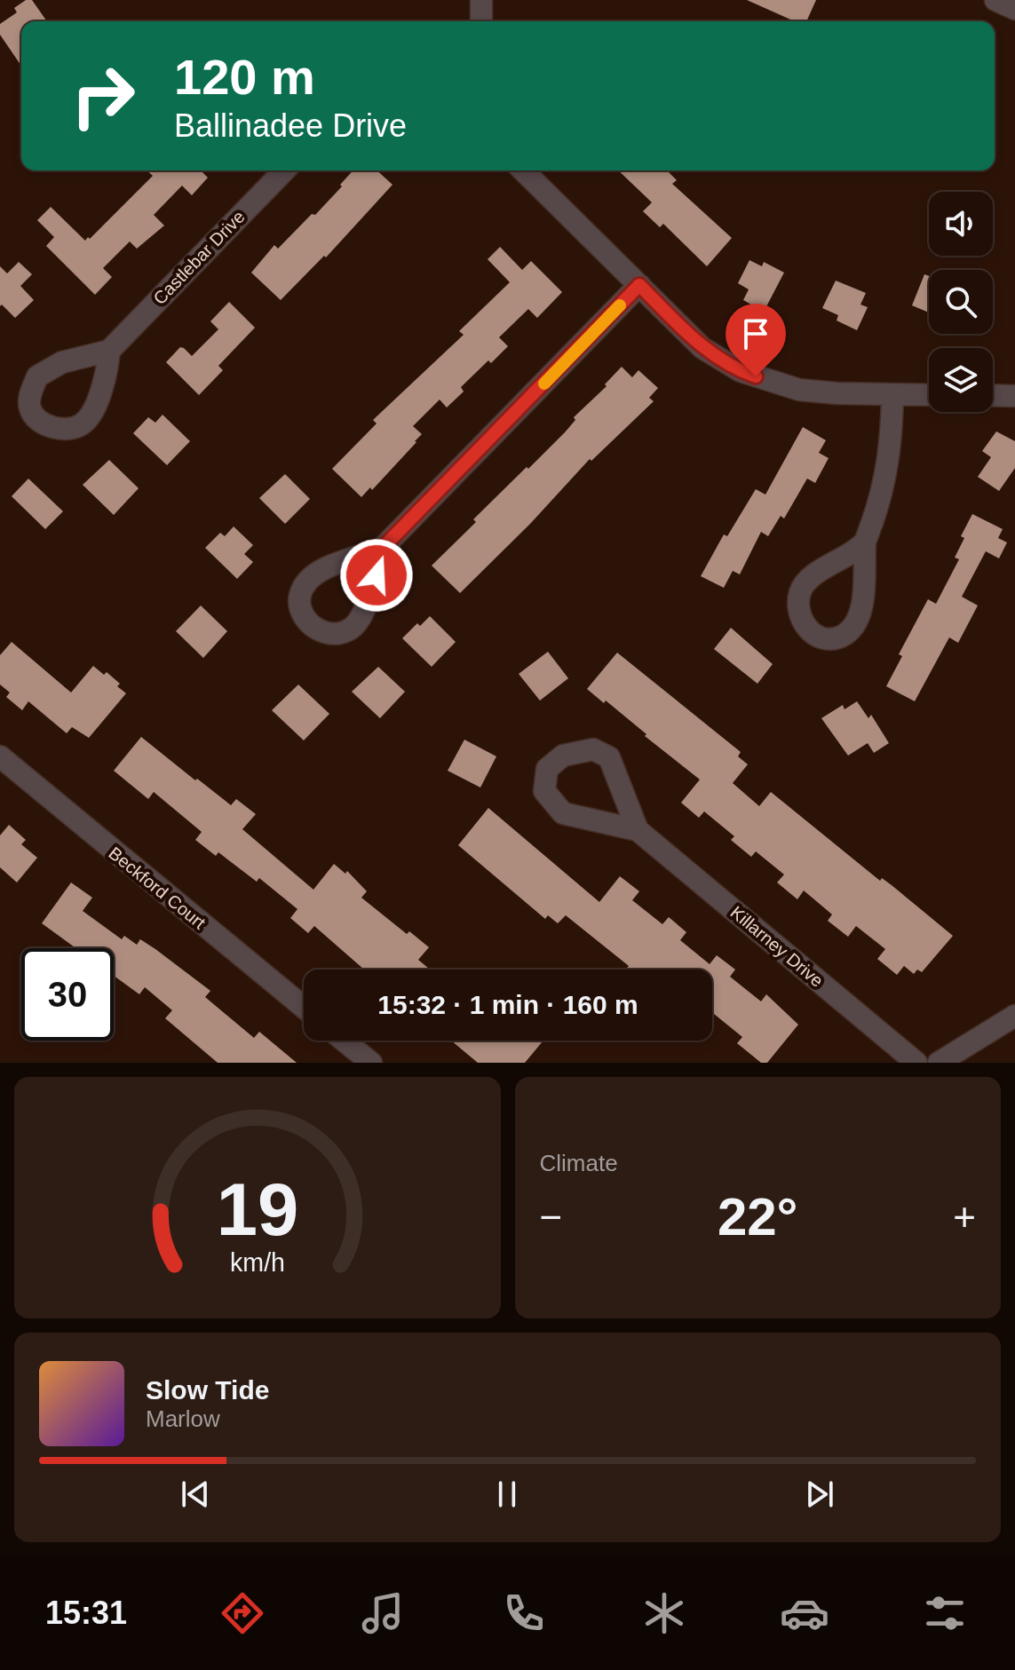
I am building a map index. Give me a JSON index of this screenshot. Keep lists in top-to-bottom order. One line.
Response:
{"streets":{"street":["Castlebar Drive","Beckford Court","Killarney Drive"]},"page":{"turn":["120 m","Ballinadee Drive"],"limit":"30","trip":"15:32 · 1 min · 160 m","tile":"Climate","heat":["−","22°","+"],"song":["Slow Tide","Marlow"],"tabs":"15:31","gauge":["19","km/h"]}}
